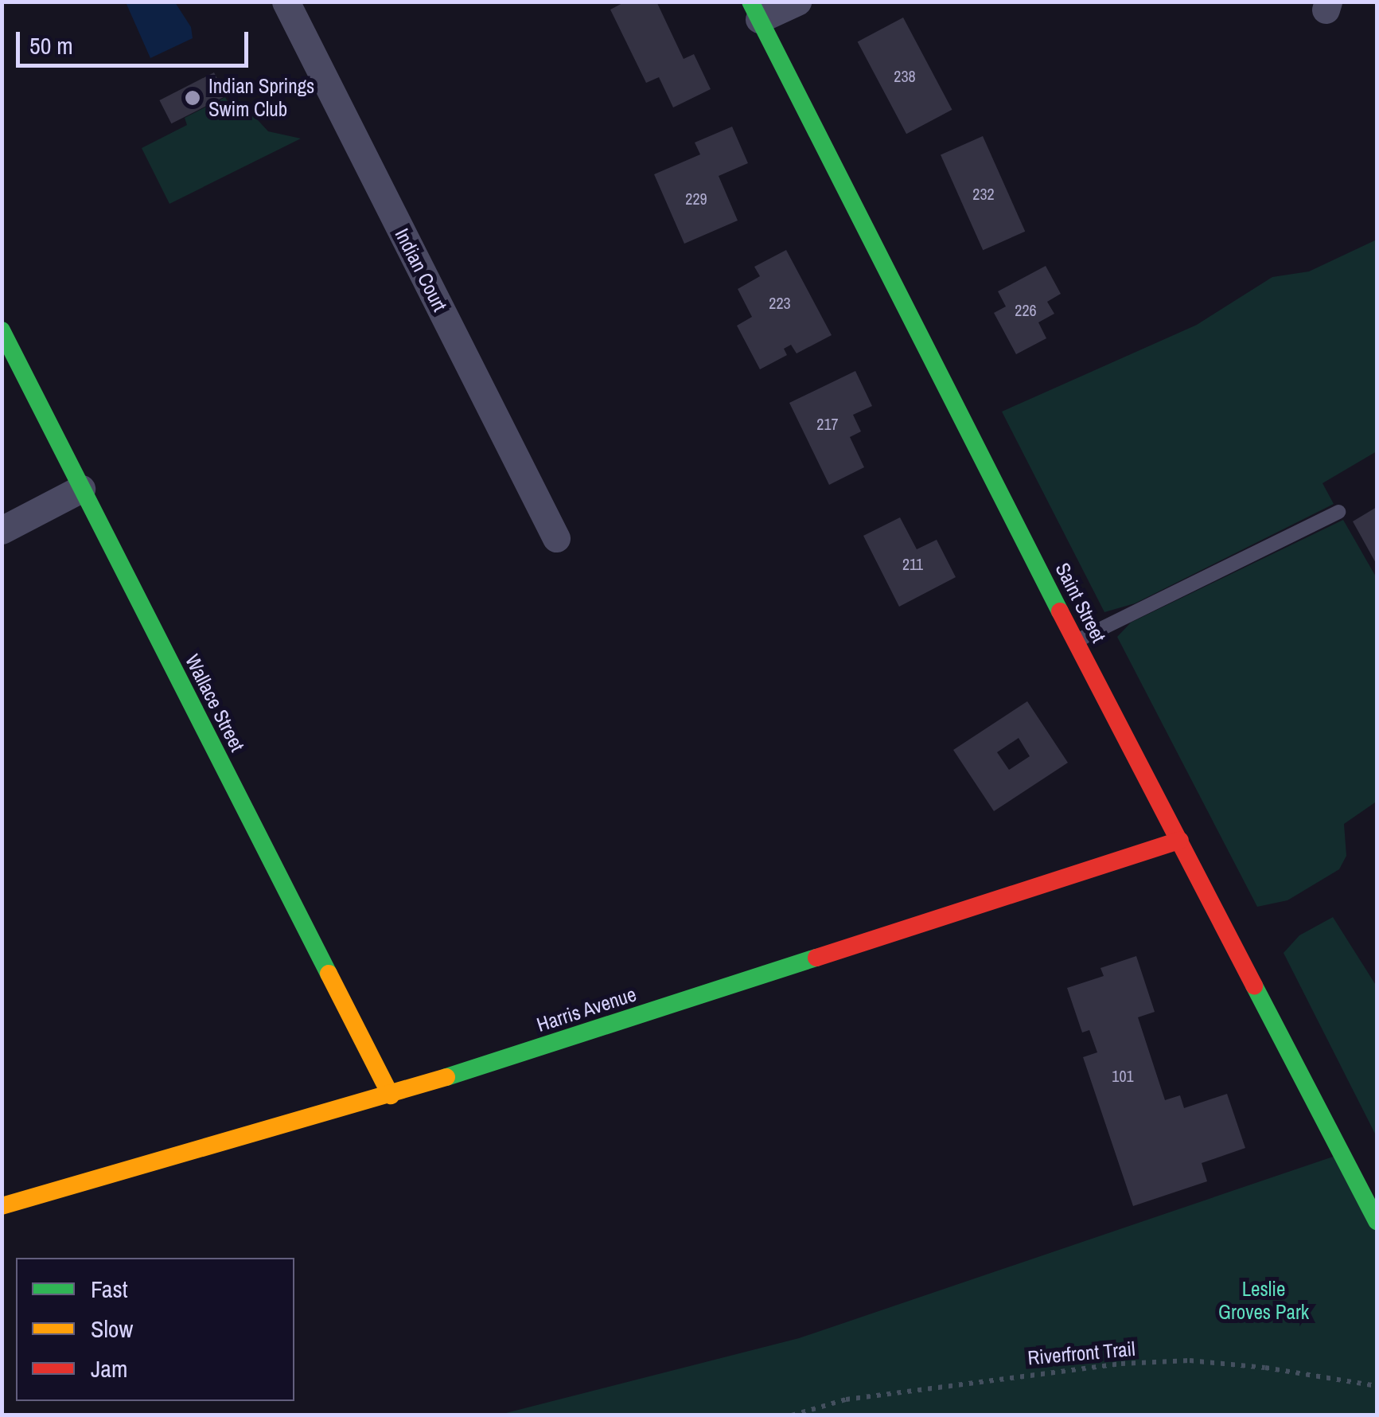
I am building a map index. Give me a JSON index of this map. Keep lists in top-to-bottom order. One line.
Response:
{"streets":{"street":["Indian Court","Saint Street","Wallace Street","Harris Avenue"],"path":["Riverfront Trail"]},"crossings":[["Saint Street","Harris Avenue"],["Wallace Street","Harris Avenue"]],"parks":["Leslie Groves Park"],"places":["Indian Springs Swim Club"],"house_numbers":["238","232","229","223","226","217","211","101"],"legend":["Fast","Slow","Jam"],"scale_bar":"50 m"}
